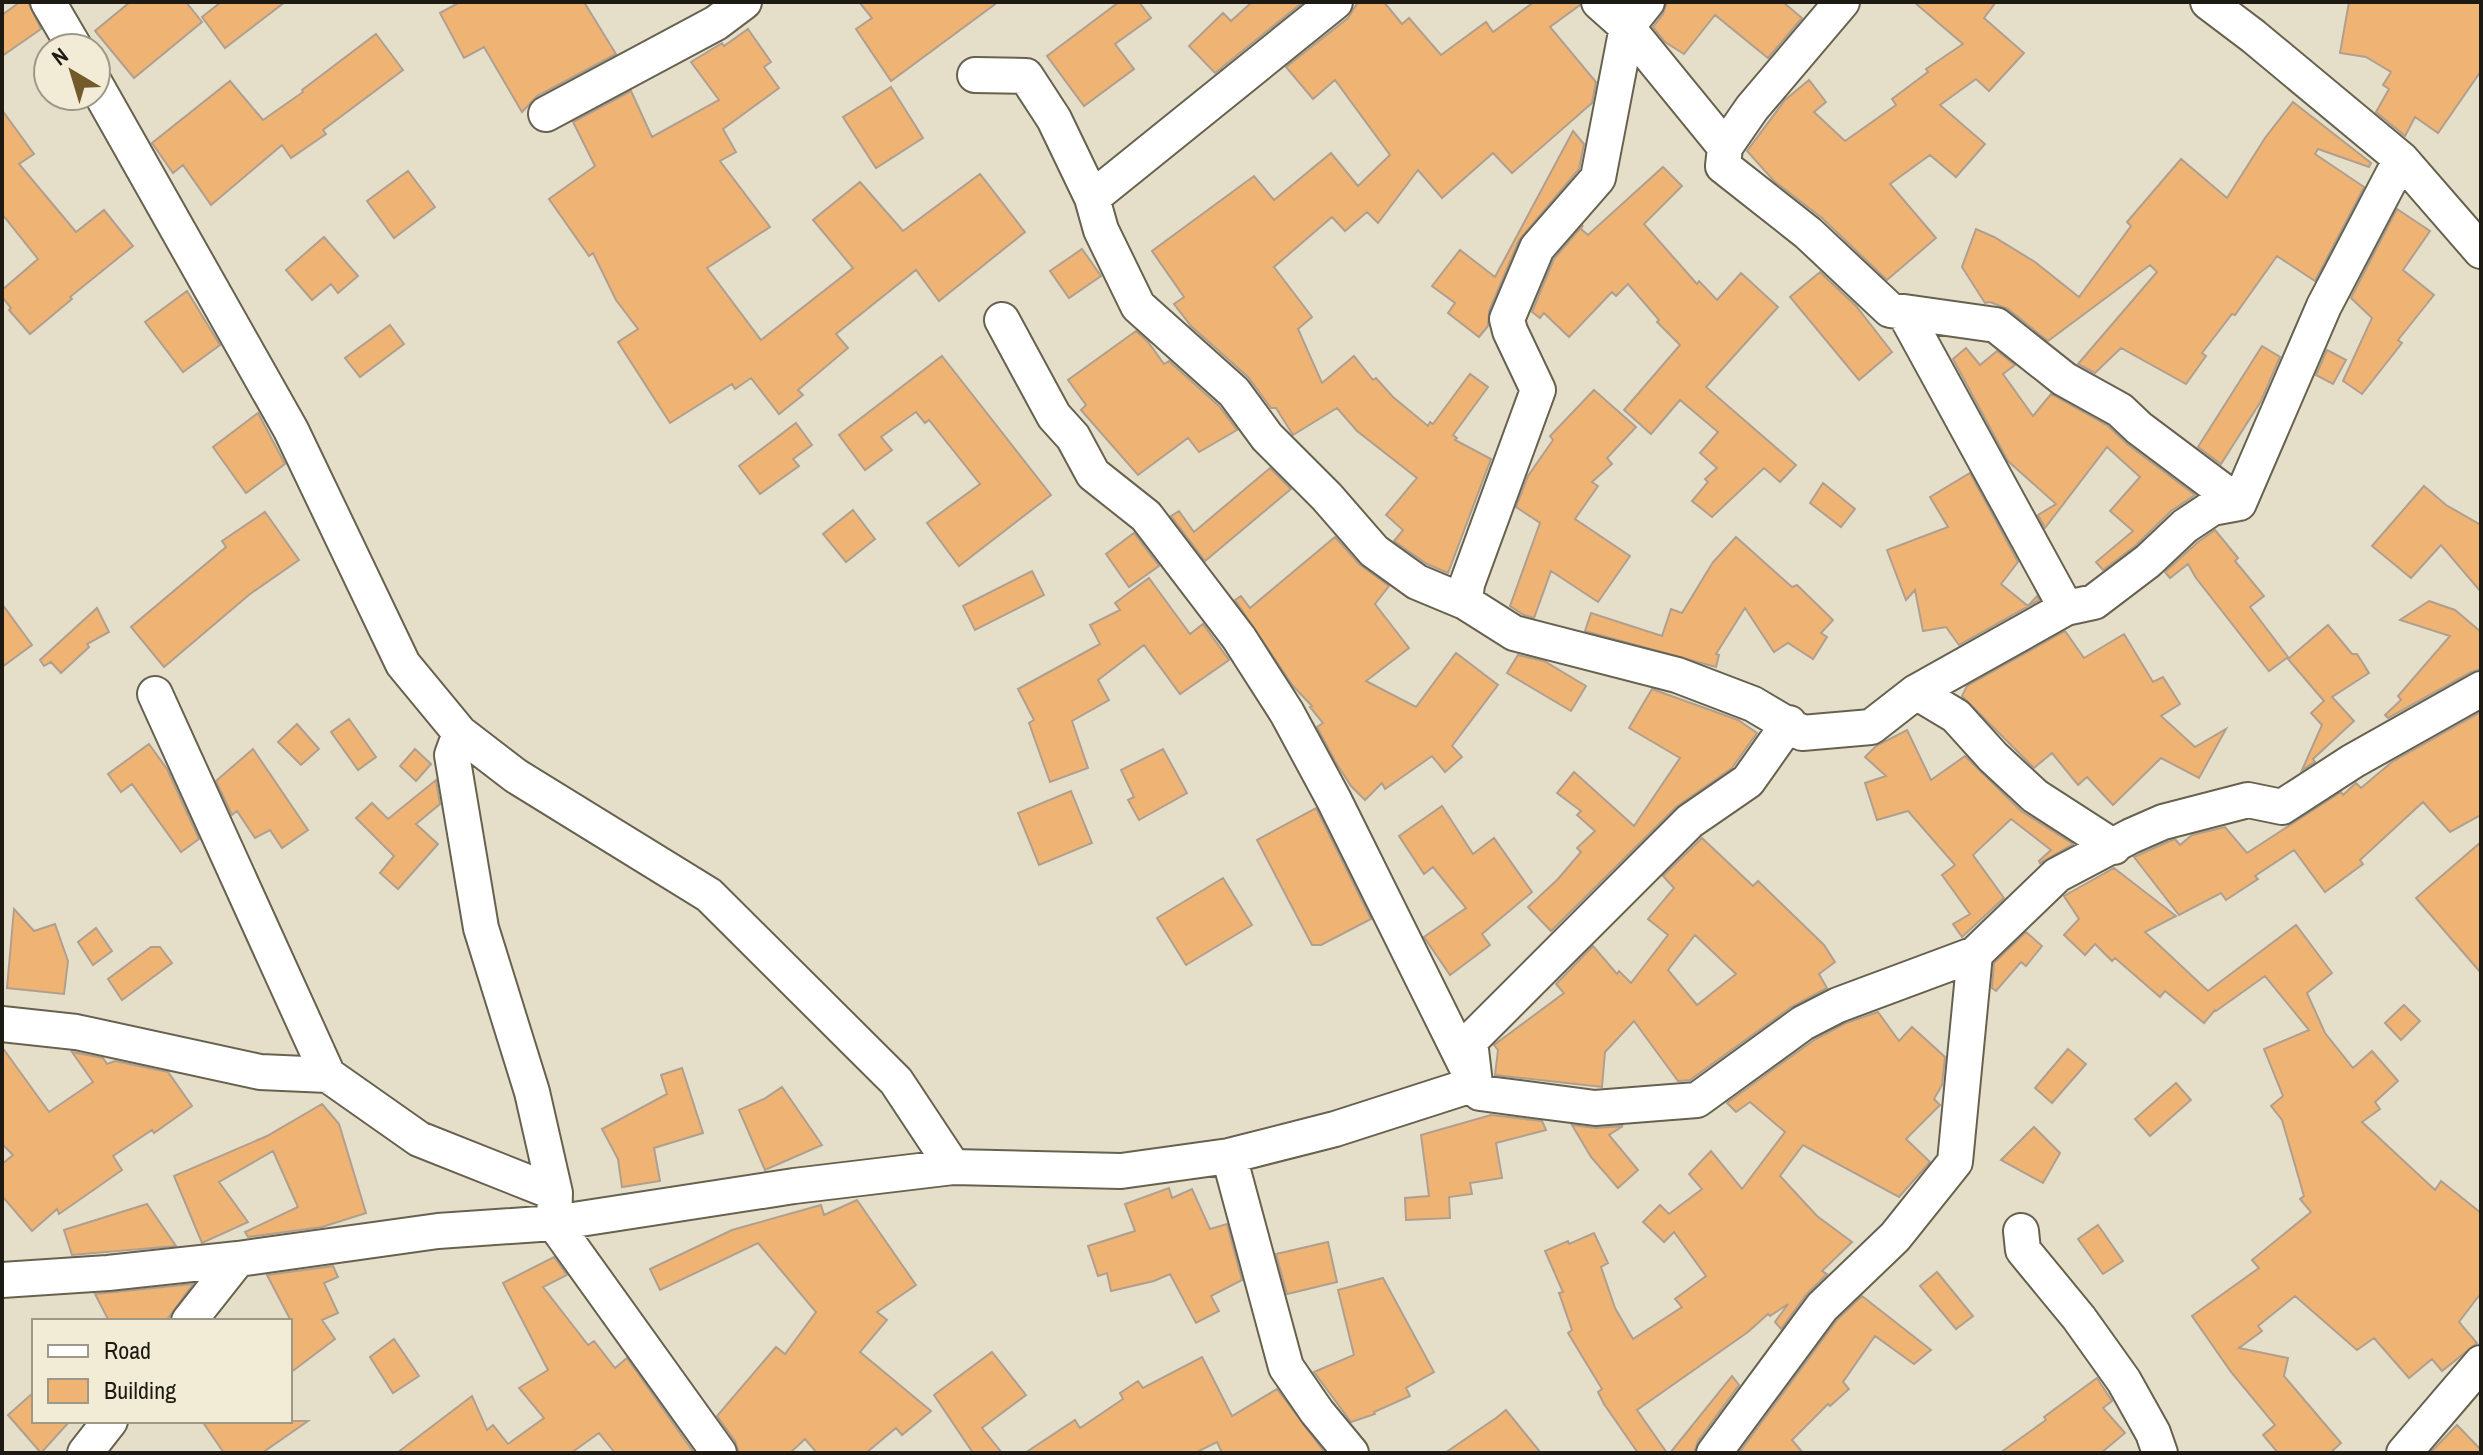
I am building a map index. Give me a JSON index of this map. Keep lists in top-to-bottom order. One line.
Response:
{"legend":["Road","Building"],"north":"top left"}
